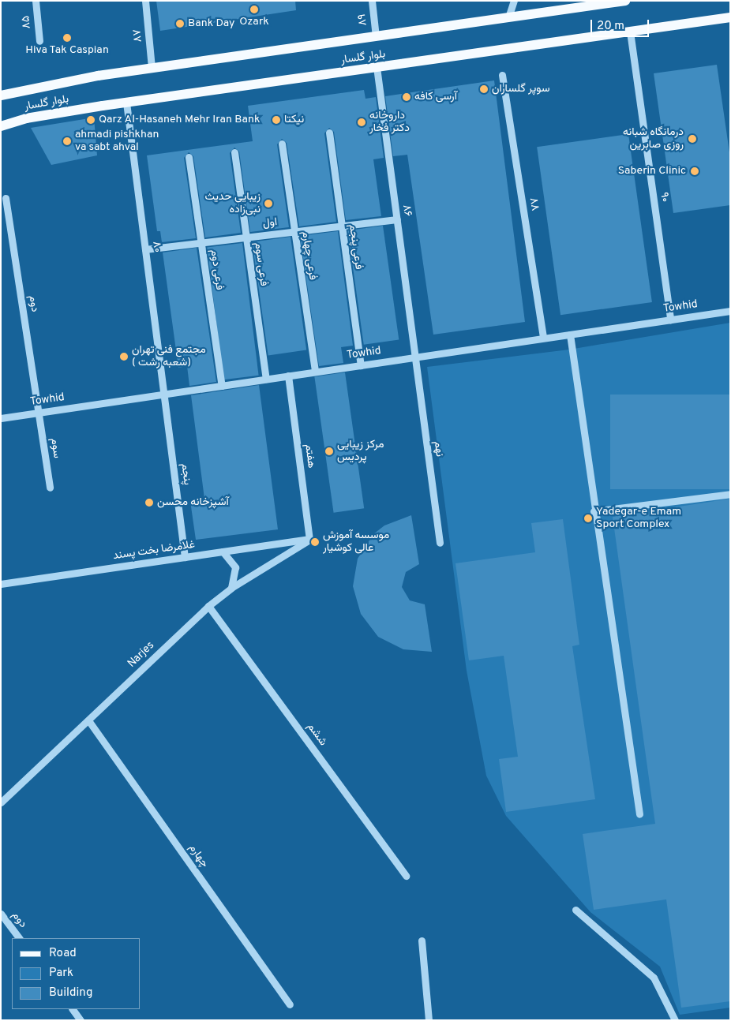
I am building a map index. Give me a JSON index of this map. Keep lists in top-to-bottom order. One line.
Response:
{"streets":{"main road":["بلوار گلسار"],"street":["۸۹","۸۵","۸۷","۹۰","۸۸","۸۶","اول","۸۰","فرعی پنجم","فرعی چهارم","فرعی سوم","فرعی دوم","دوم","Towhid","سوم","نهم","هفتم","پنجم","غلامرضا بخت پسند","Narjes","ششم","چهارم"]},"crossings":[["۸۹","بلوار گلسار"],["۸۷","بلوار گلسار"],["بلوار گلسار","۹۰"],["بلوار گلسار","۸۶"],["بلوار گلسار","۸۰"],["۹۰","Towhid"],["۸۸","Towhid"],["۸۶","اول"],["۸۶","Towhid"],["۸۶","نهم"],["اول","۸۰"],["اول","فرعی پنجم"],["اول","فرعی چهارم"],["اول","فرعی سوم"],["اول","فرعی دوم"],["۸۰","Towhid"],["۸۰","پنجم"],["فرعی پنجم","Towhid"],["فرعی چهارم","Towhid"],["فرعی سوم","Towhid"],["فرعی دوم","Towhid"],["دوم","Towhid"],["دوم","سوم"],["Towhid","سوم"],["Towhid","نهم"],["Towhid","هفتم"],["Towhid","پنجم"],["هفتم","غلامرضا بخت پسند"],["هفتم","Narjes"],["پنجم","غلامرضا بخت پسند"],["غلامرضا بخت پسند","Narjes"],["Narjes","ششم"],["Narjes","چهارم"]],"places":["Ozark","Bank Day","Hiva Tak Caspian","سوپر گلساران","آرسی کافه","Qarz Al-Hasaneh Mehr Iran Bank","نیکتا","داروخانه دکتر فخار","درمانگاه شبانه روزی صابرین","ahmadi pishkhan va sabt ahval","Saberin Clinic","زیبایی حدیث نبی‌زاده","مجتمع فنی تهران ( شعبه رشت)","مرکز زیبایی پردیس","آشپزخانه محسن","Yadegar-e Emam Sport Complex","موسسه آموزش عالی کوشیار"],"legend":["Road","Park","Building"],"scale_bar":"20 m"}
